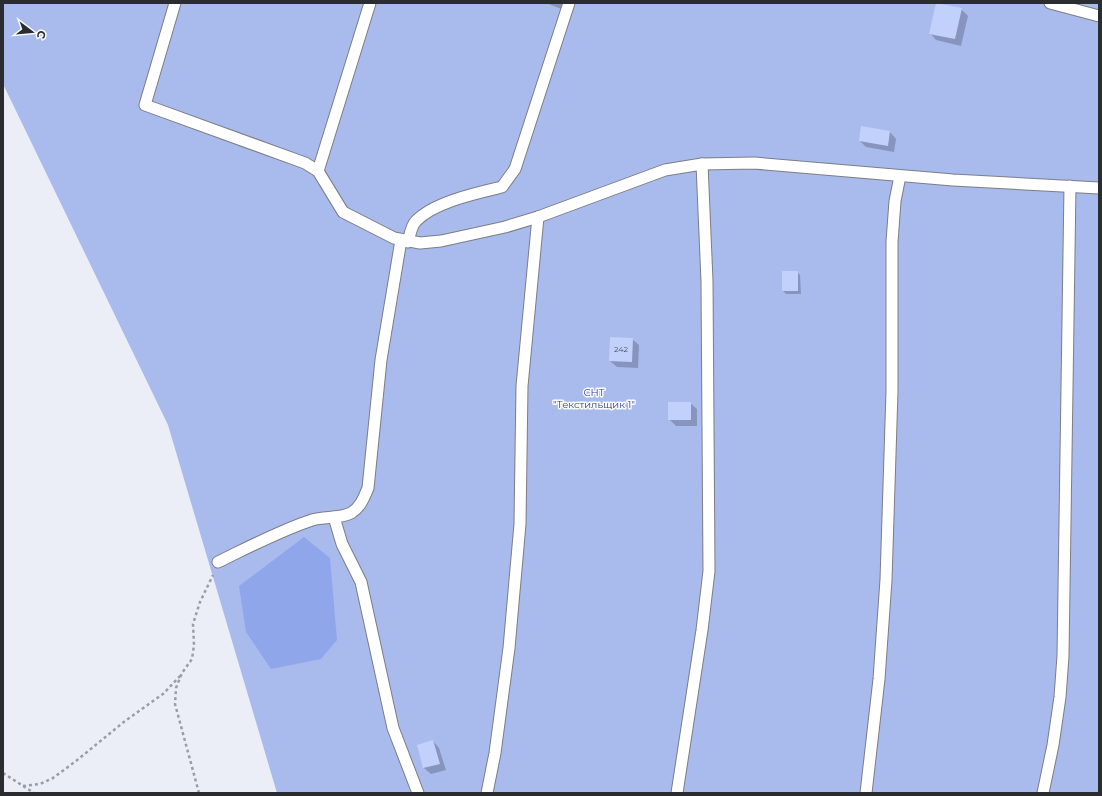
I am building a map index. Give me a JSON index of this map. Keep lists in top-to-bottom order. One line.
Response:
{"parks":["СНТ \"Текстильщик 1\""],"house_numbers":["242"],"north":"right"}
